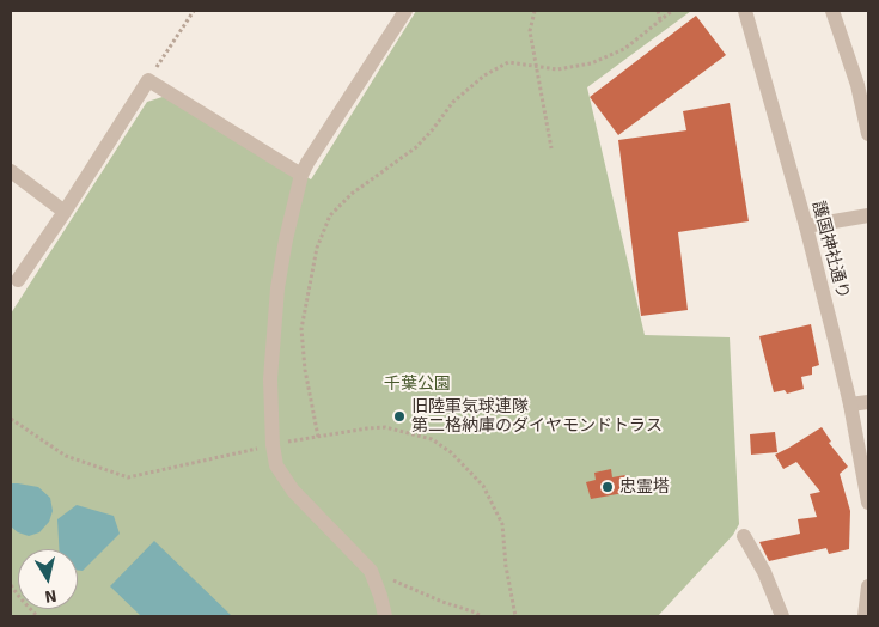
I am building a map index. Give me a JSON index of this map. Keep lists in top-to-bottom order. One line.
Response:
{"streets":{"street":["護国神社通り"]},"parks":["千葉公園"],"places":["旧陸軍気球連隊 第二格納庫のダイヤモンドトラス","忠霊塔"],"north":"bottom"}
